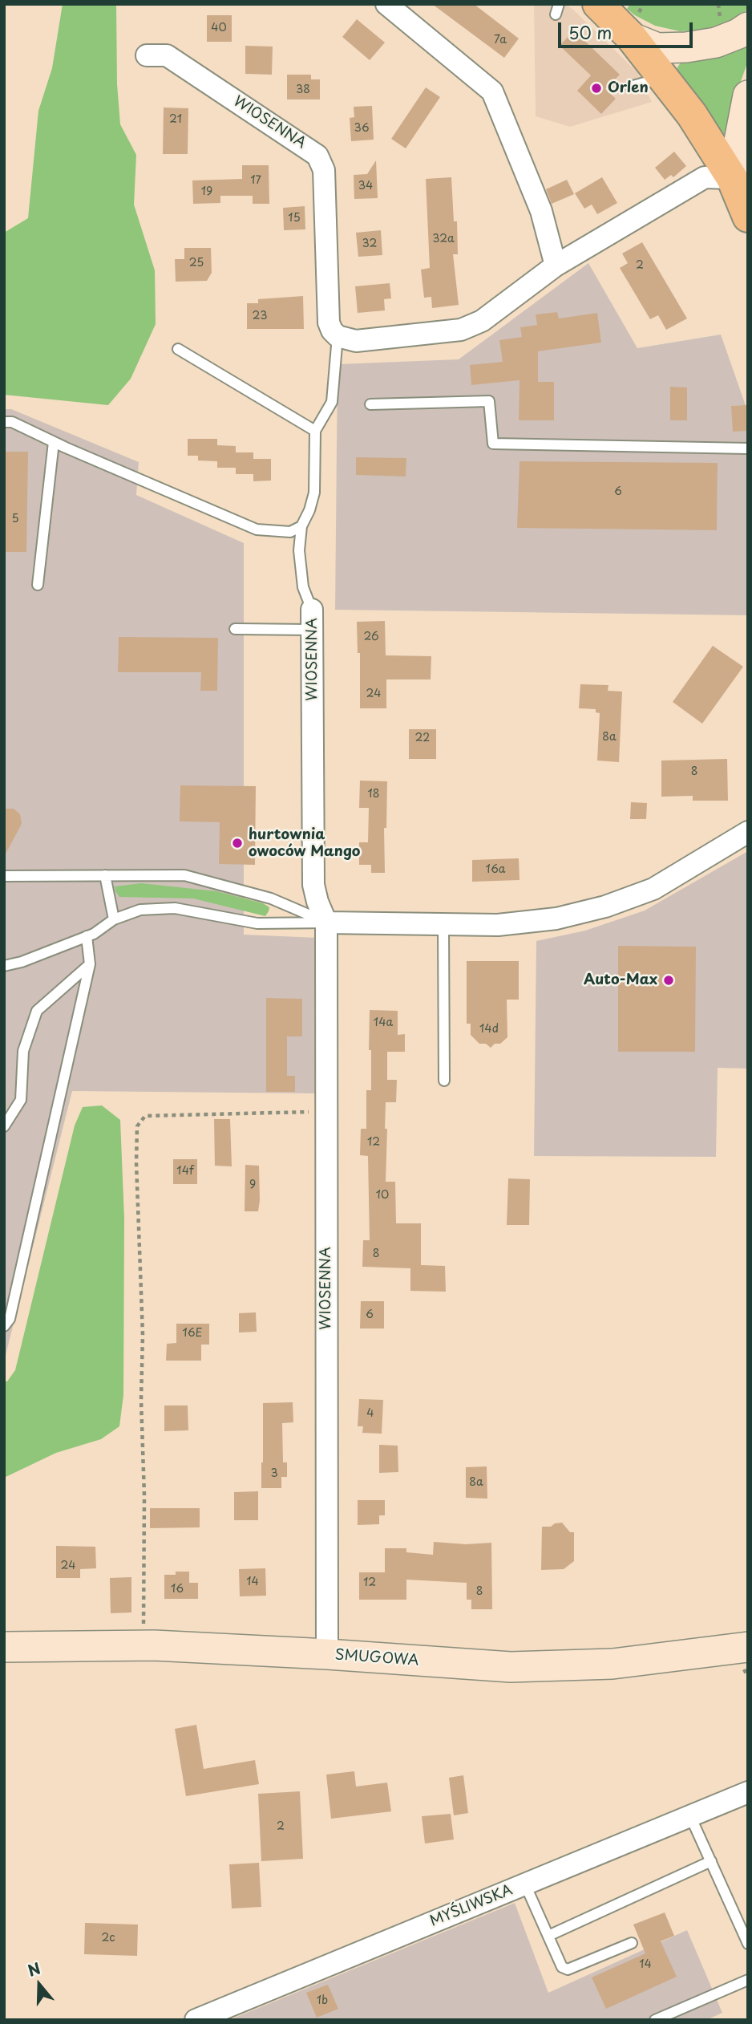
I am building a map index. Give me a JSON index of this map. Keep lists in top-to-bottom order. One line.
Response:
{"streets":{"street":["WIOSENNA","SMUGOWA","MYŚLIWSKA"]},"crossings":[["WIOSENNA","SMUGOWA"]],"places":["Orlen","hurtownia owoców Mango","Auto-Max"],"house_numbers":["40","7a","38","21","36","17","34","19","15","32a","32","25","2","23","6","5","26","24","8a","22","8","18","16a","14a","14d","12","14f","9","10","8","6","16E","4","3","8a","24","14","12","16","8","2","2c","14","1b"],"scale_bar":"50 m","north":"top"}
